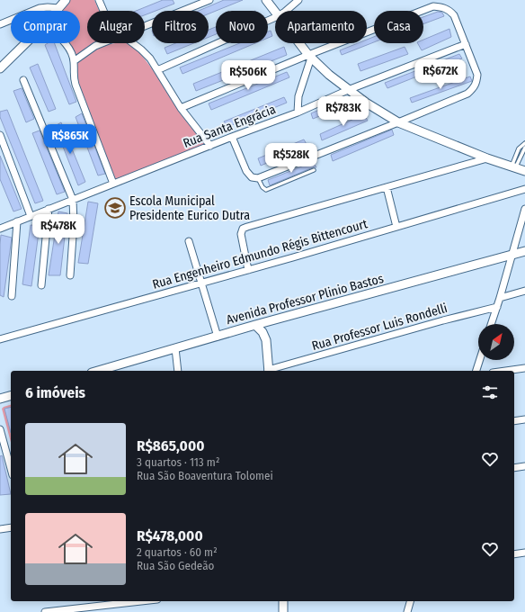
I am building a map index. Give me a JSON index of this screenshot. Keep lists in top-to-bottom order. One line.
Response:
{"streets":{"street":["Rua Santa Engrácia","Rua Engenheiro Edmundo Régis Bittencourt","Avenida Professor Plinio Bastos","Rua Professor Luis Rondelli"]},"places":{"school or university":["Escola Municipal Presidente Eurico Dutra"]},"north":"top right","page":{"chip":["Comprar","Alugar","Filtros","Novo","Apartamento","Casa"],"price":["R$672K","R$506K","R$783K","R$865K","R$528K","R$478K"],"heading":"6 imóveis","list":[{"name":"R$865,000","note":"3 quartos · 113 m² · Rua São Boaventura Tolomei"},{"name":"R$478,000","note":"2 quartos · 60 m² · Rua São Gedeão"}]}}
